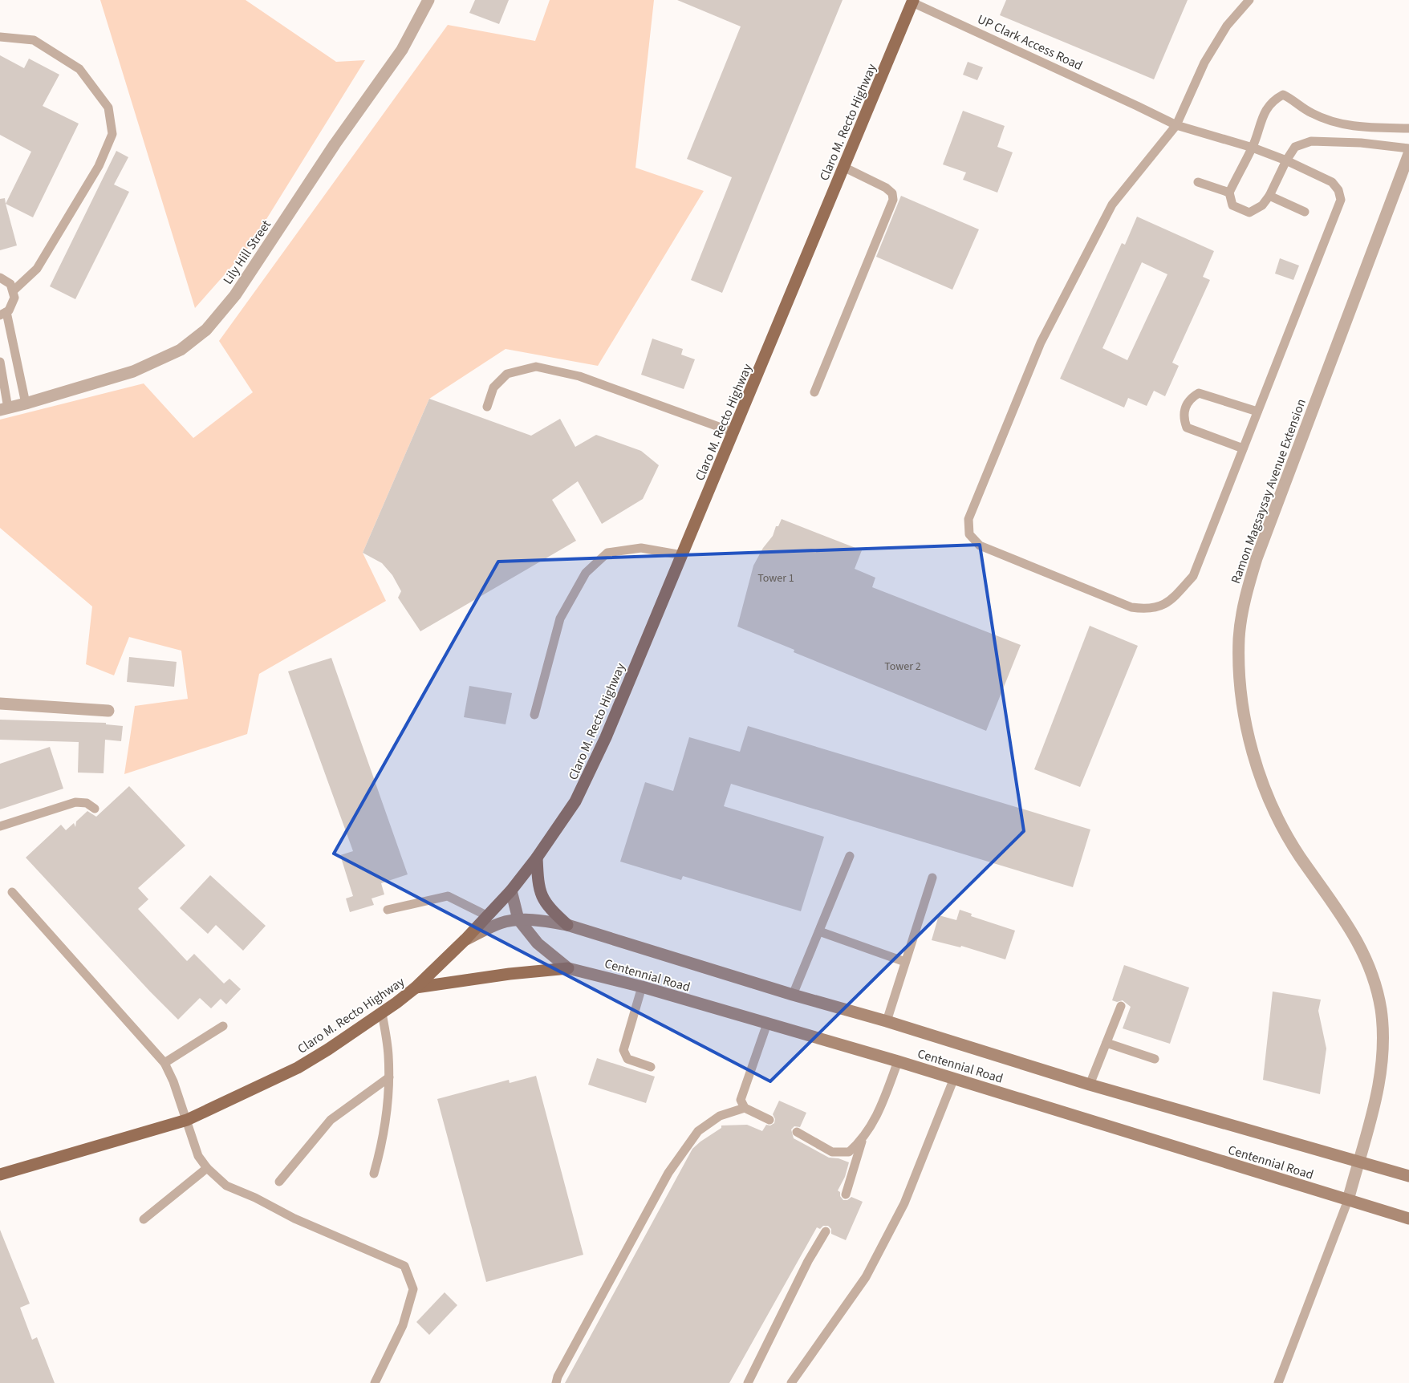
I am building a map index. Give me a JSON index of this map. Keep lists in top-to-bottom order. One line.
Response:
{"streets":{"main road":["Claro M. Recto Highway"],"street":["Lily Hill Street","Ramon Magsaysay Avenue Extension","Centennial Road"],"lane":["UP Clark Access Road"]},"crossings":[["UP Clark Access Road","Claro M. Recto Highway"],["Claro M. Recto Highway","Centennial Road"],["Ramon Magsaysay Avenue Extension","Centennial Road"]],"house_numbers":["Tower 1","Tower 2"]}
